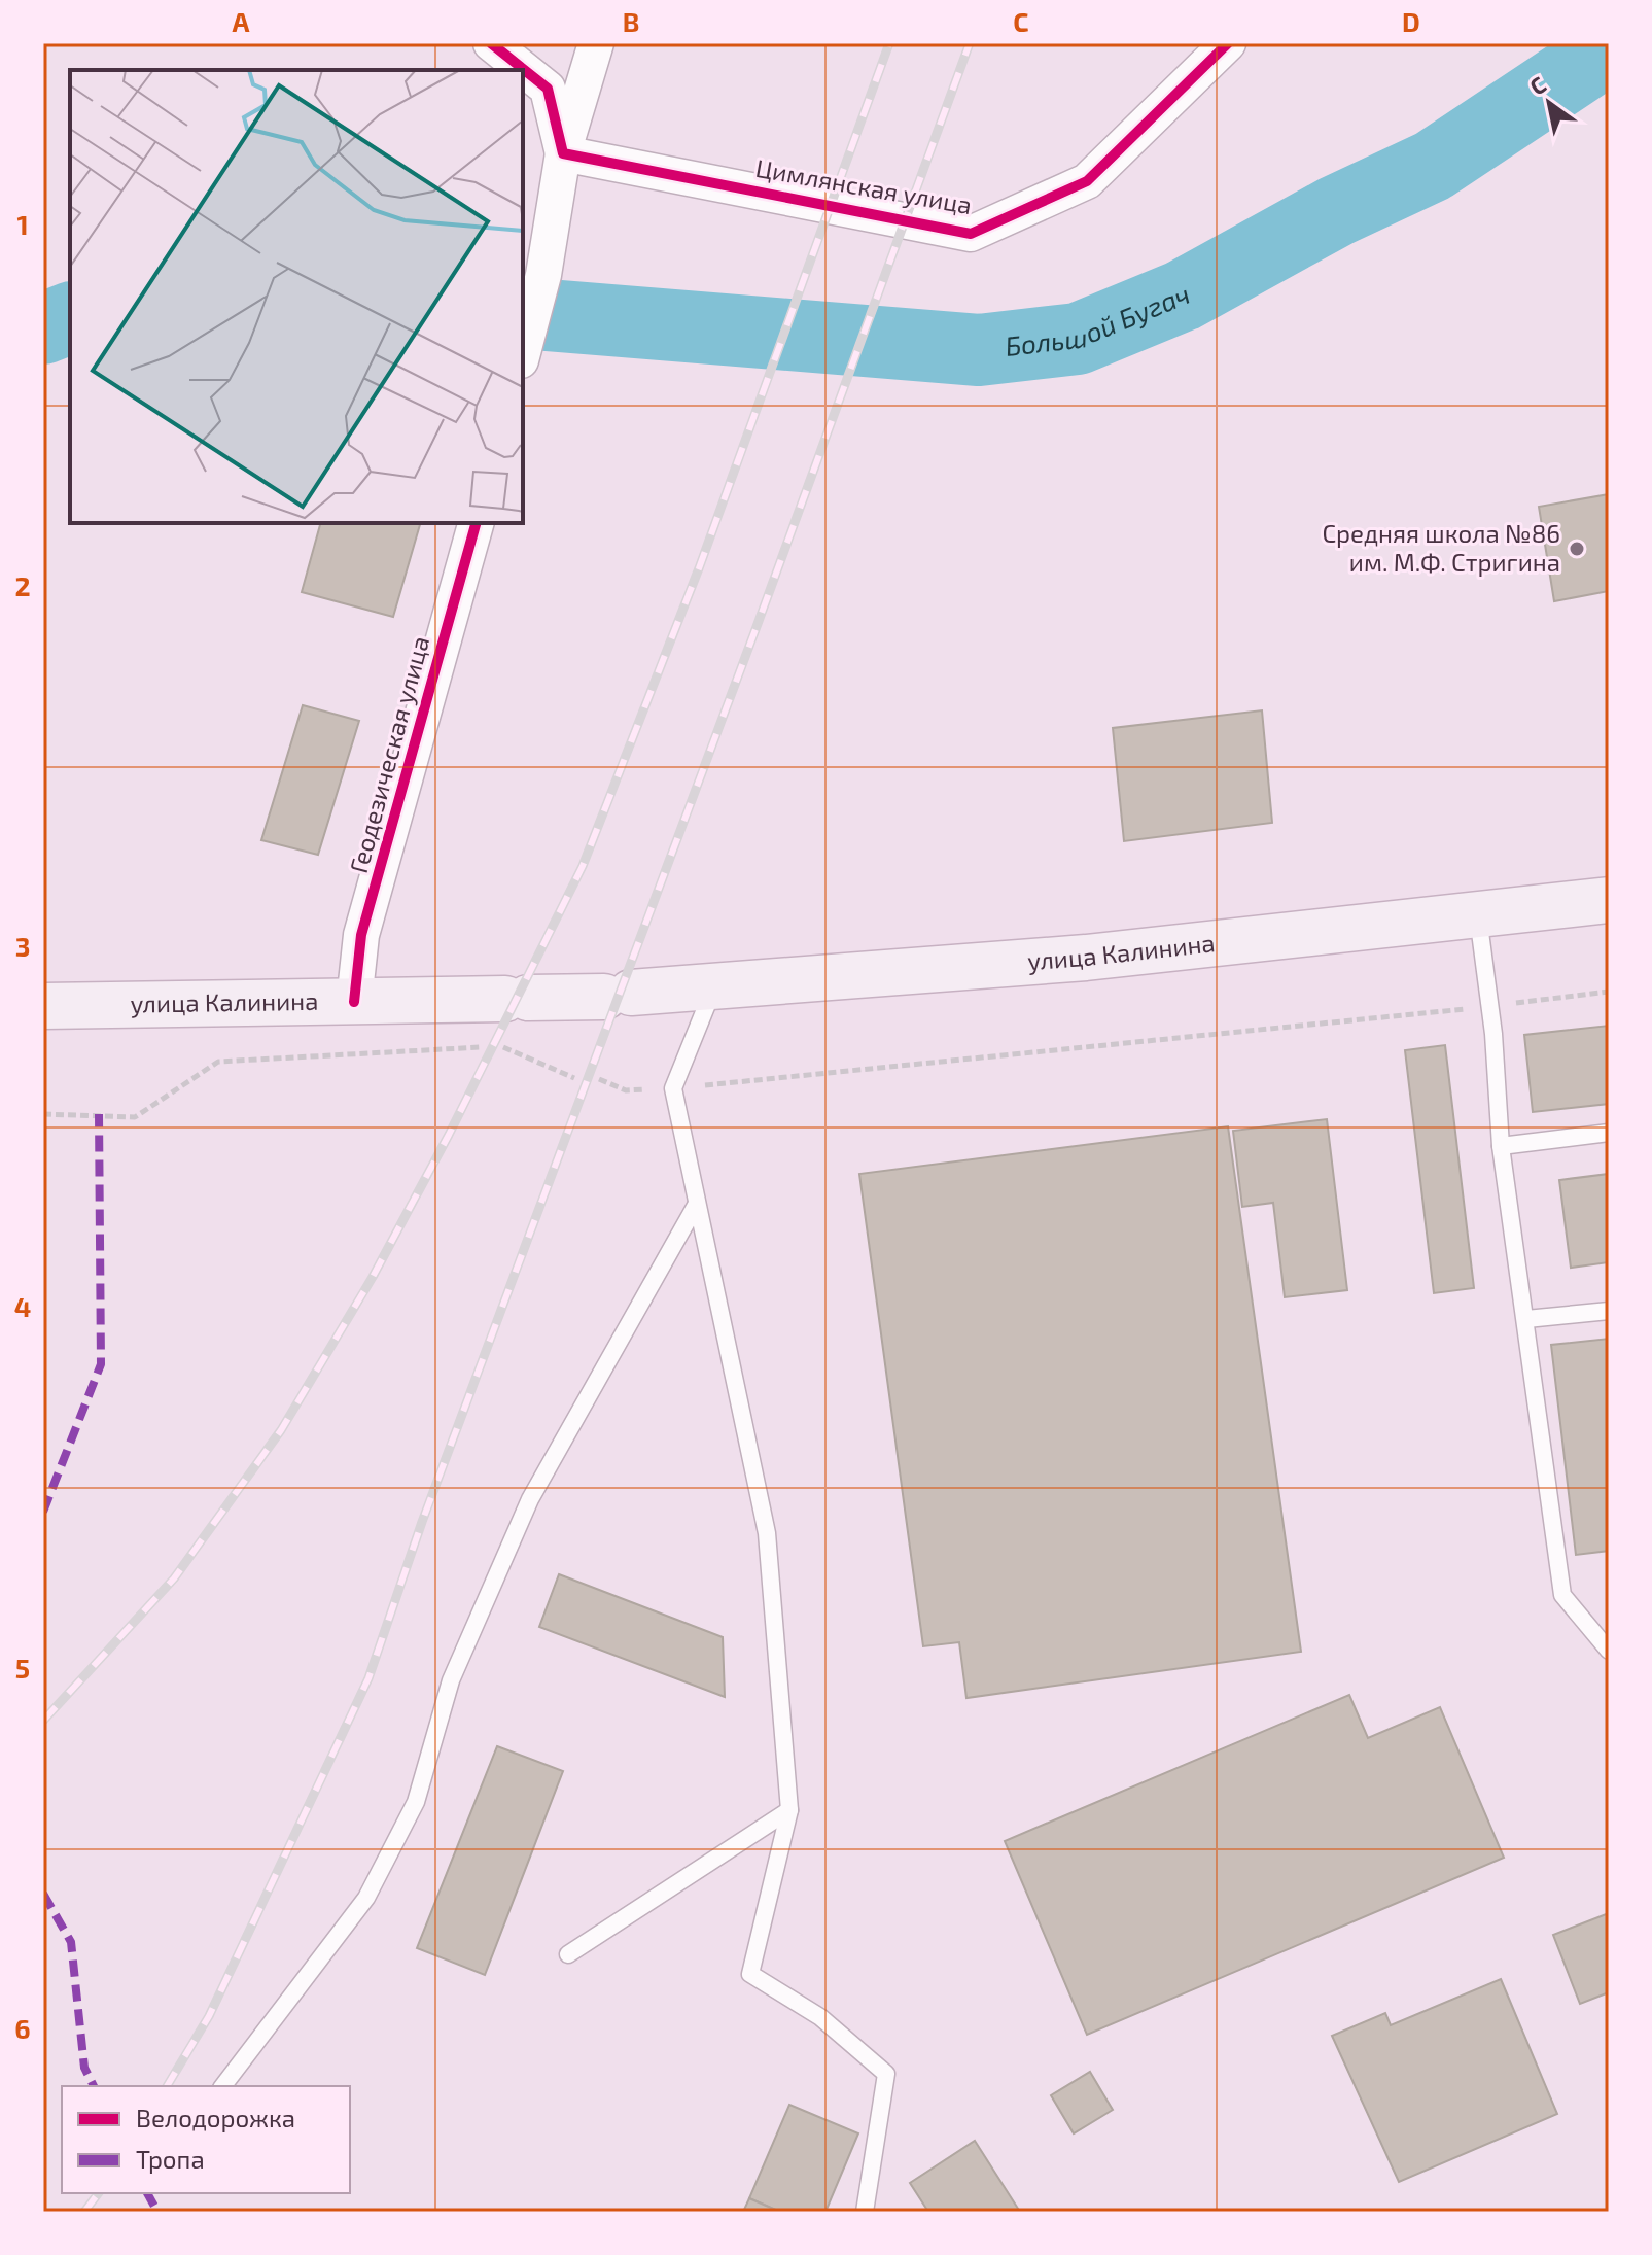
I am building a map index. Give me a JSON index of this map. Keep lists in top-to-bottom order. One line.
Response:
{"streets":{"main road":["улица Калинина"],"street":["Цимлянская улица","Геодезическая улица"]},"crossings":[["Геодезическая улица","улица Калинина"]],"water":["Большой Бугач"],"places":["Средняя школа №86 им. М.Ф. Стригина"],"legend":["Велодорожка","Тропа"],"north":"top left","grid":{"columns":["A","B","C","D"],"rows":["1","2","3","4","5","6"]}}
